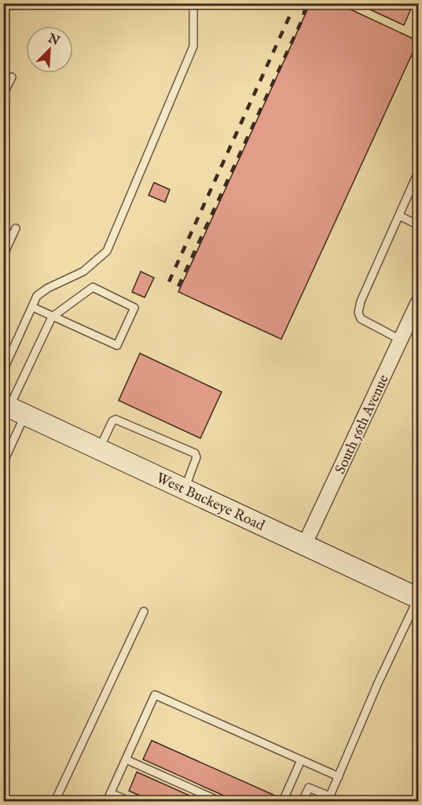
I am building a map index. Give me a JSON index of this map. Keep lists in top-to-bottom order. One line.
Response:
{"streets":{"main road":["West Buckeye Road"],"street":["South 56th Avenue"]},"crossings":[["South 56th Avenue","West Buckeye Road"]],"north":"top right"}
